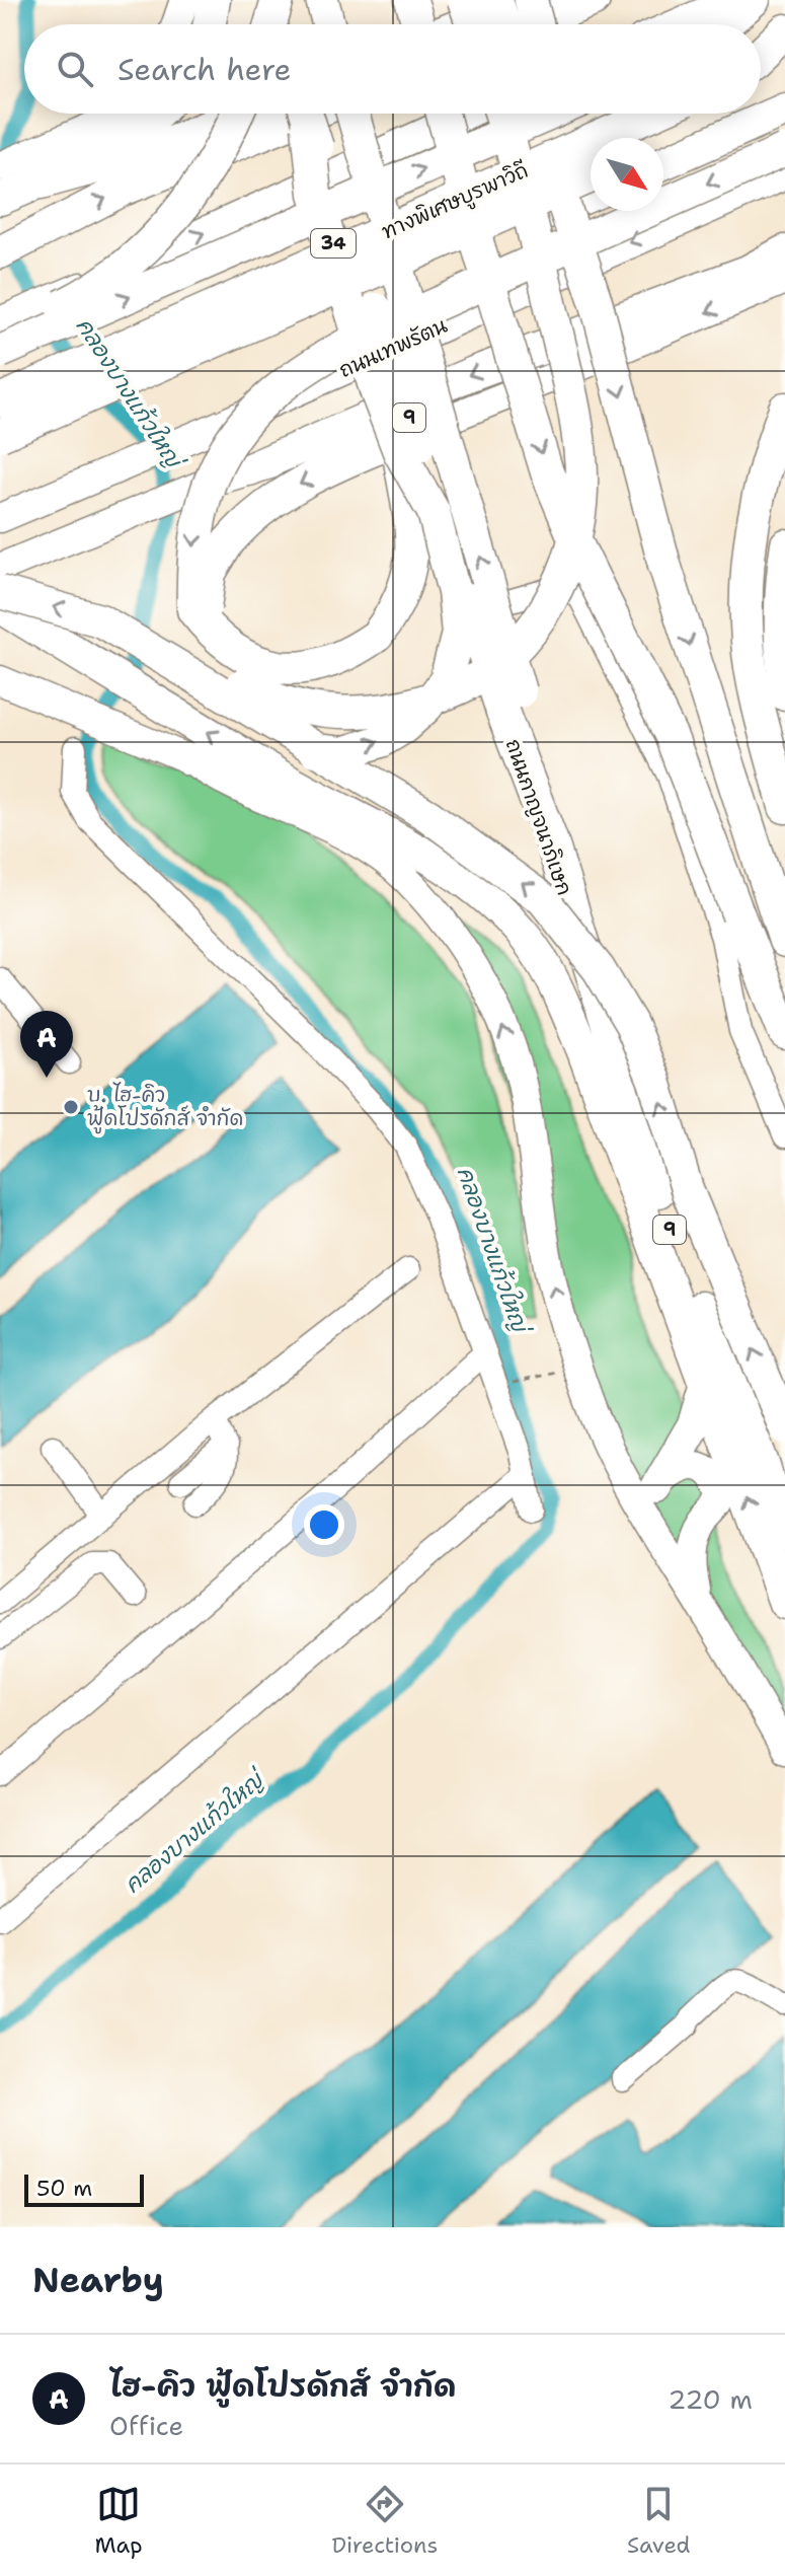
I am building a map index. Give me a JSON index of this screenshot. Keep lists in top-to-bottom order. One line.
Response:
{"streets":{"highway":["ทางพิเศษบูรพาวิถี","34","9","ถนนกาญจนาภิเษก"],"main road":["ถนนเทพรัตน"]},"water":["คลองบางแก้วใหญ่"],"places":["บ. ไฮ-คิว ฟู้ดโปรดักส์ จำกัด"],"scale_bar":"50 m","north":"bottom right","page":{"search":"Search here","pins":"A","scale":"50 m","heading":"Nearby","list":[{"mark":"A","name":"ไฮ-คิว ฟู้ดโปรดักส์ จำกัด","note":"Office","value":"220 m"}],"nav":["Map","Directions","Saved"]}}
